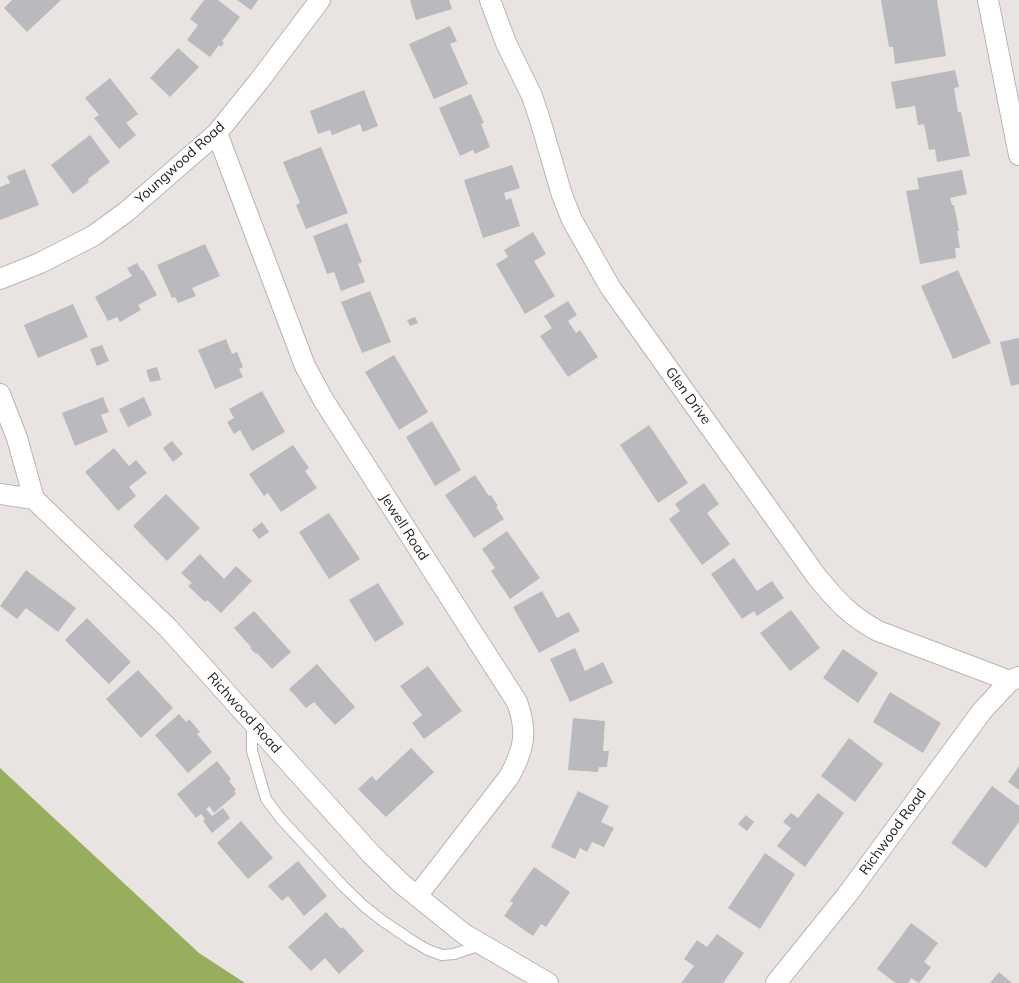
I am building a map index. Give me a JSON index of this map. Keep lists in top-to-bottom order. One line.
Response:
{"streets":{"street":["Youngwood Road","Glen Drive","Jewell Road","Richwood Road"]},"crossings":[["Youngwood Road","Jewell Road"],["Glen Drive","Richwood Road"],["Jewell Road","Richwood Road"]]}
